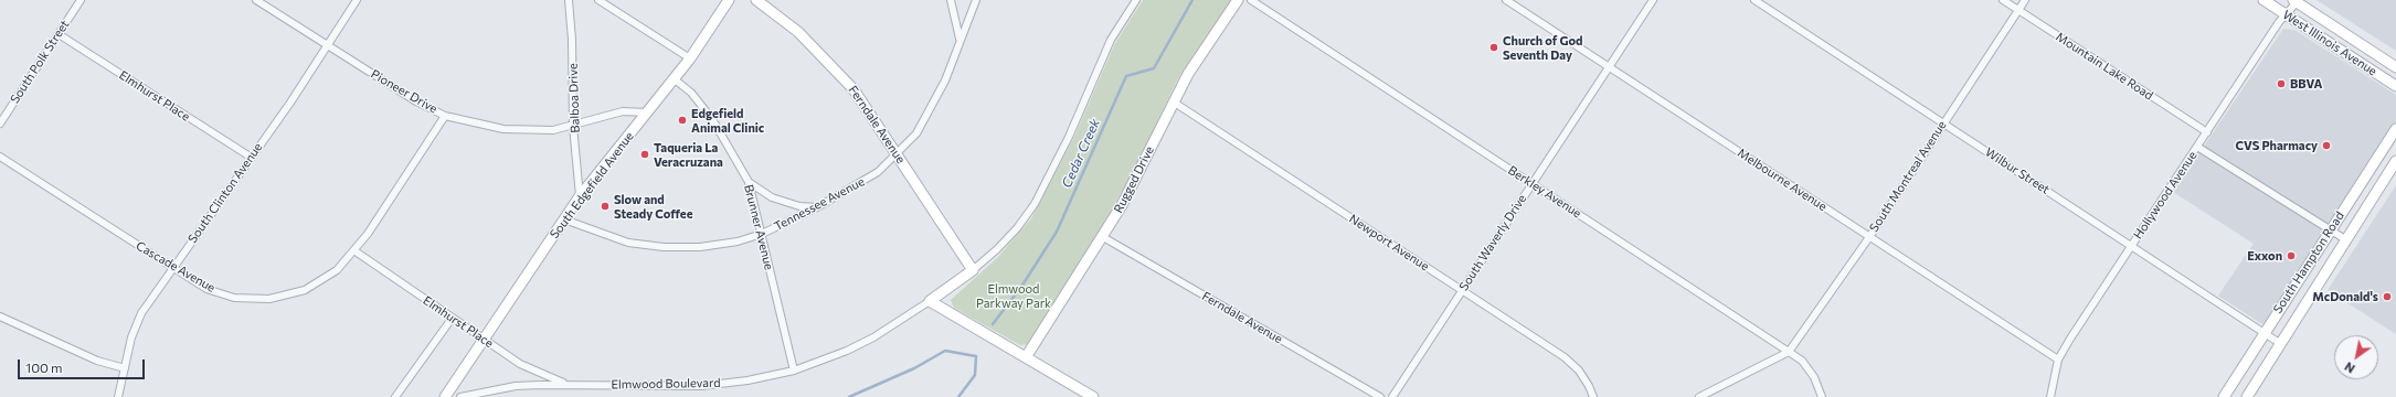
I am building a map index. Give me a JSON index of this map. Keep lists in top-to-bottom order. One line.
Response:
{"streets":{"street":["West Illinois Avenue","South Polk Street","Mountain Lake Road","Pioneer Drive","Elmhurst Place","Balboa Drive","Ferndale Avenue","Wilbur Street","South Montreal Avenue","Rugged Drive","Melbourne Avenue","South Edgefield Avenue","Berkley Avenue","South Clinton Avenue","Hollywood Avenue","Tennessee Avenue","Brunner Avenue","Newport Avenue","South Waverly Drive","South Hampton Road","Cascade Avenue","Elmwood Boulevard"]},"crossings":[["West Illinois Avenue","Hollywood Avenue"],["South Polk Street","Elmhurst Place"],["Mountain Lake Road","South Montreal Avenue"],["Mountain Lake Road","Hollywood Avenue"],["Pioneer Drive","Balboa Drive"],["Pioneer Drive","South Edgefield Avenue"],["Pioneer Drive","South Clinton Avenue"],["Pioneer Drive","Cascade Avenue"],["Elmhurst Place","South Edgefield Avenue"],["Elmhurst Place","South Clinton Avenue"],["Elmhurst Place","Cascade Avenue"],["Elmhurst Place","Elmwood Boulevard"],["Balboa Drive","South Edgefield Avenue"],["Ferndale Avenue","Rugged Drive"],["Ferndale Avenue","Tennessee Avenue"],["Wilbur Street","South Montreal Avenue"],["Wilbur Street","Hollywood Avenue"],["Wilbur Street","South Hampton Road"],["South Montreal Avenue","Melbourne Avenue"],["South Montreal Avenue","Berkley Avenue"],["Rugged Drive","Newport Avenue"],["Melbourne Avenue","Hollywood Avenue"],["Melbourne Avenue","South Waverly Drive"],["South Edgefield Avenue","Tennessee Avenue"],["South Edgefield Avenue","Brunner Avenue"],["Berkley Avenue","South Waverly Drive"],["South Clinton Avenue","Cascade Avenue"],["Tennessee Avenue","Brunner Avenue"],["Brunner Avenue","Elmwood Boulevard"],["Newport Avenue","South Waverly Drive"]],"water":["Cedar Creek"],"parks":["Elmwood Parkway Park"],"places":["Church of God Seventh Day","BBVA","Edgefield Animal Clinic","CVS Pharmacy","Taqueria La Veracruzana","Slow and Steady Coffee","Exxon","McDonald's"],"scale_bar":"100 m","north":"bottom left"}
